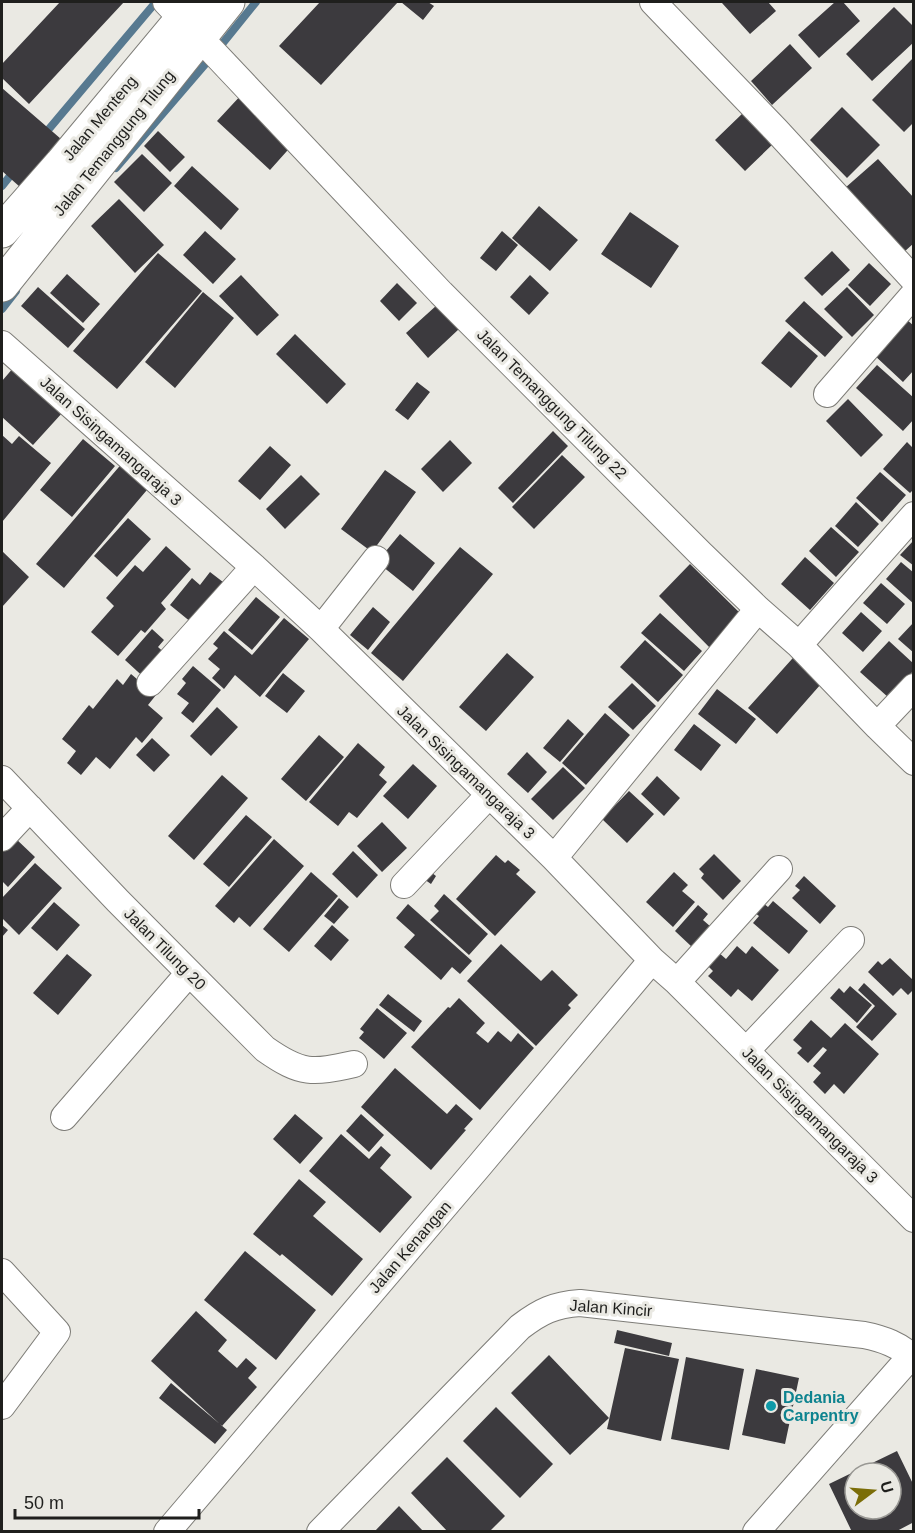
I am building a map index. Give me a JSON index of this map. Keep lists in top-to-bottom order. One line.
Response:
{"streets":{"street":["Jalan Menteng","Jalan Temanggung Tilung","Jalan Temanggung Tilung 22","Jalan Sisingamangaraja 3","Jalan Tilung 20","Jalan Kenangan","Jalan Kincir"]},"crossings":[["Jalan Menteng","Jalan Temanggung Tilung"],["Jalan Menteng","Jalan Temanggung Tilung 22"],["Jalan Temanggung Tilung","Jalan Temanggung Tilung 22"],["Jalan Sisingamangaraja 3","Jalan Kenangan"]],"places":["Dedania Carpentry"],"scale_bar":"50 m","north":"right"}
